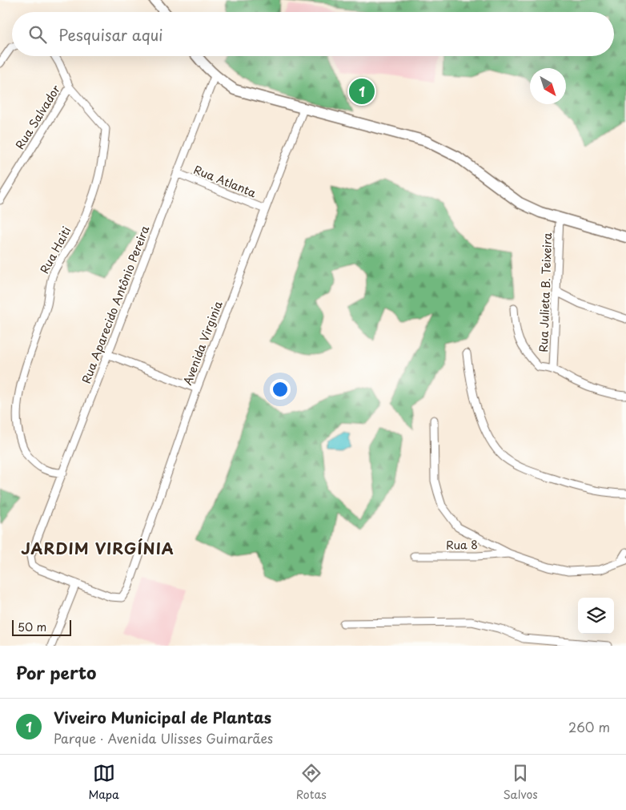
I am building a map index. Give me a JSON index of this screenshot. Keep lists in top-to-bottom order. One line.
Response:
{"streets":{"street":["Rua Salvador","Rua Atlanta","Rua Haiti","Rua Julieta B. Teixeira","Rua Aparecido Antônio Pereira","Avenida Virginia","Rua 8"]},"crossings":[["Rua Salvador","Rua Haiti"],["Rua Atlanta","Rua Aparecido Antônio Pereira"],["Rua Atlanta","Avenida Virginia"],["Rua Haiti","Rua Aparecido Antônio Pereira"],["Rua Aparecido Antônio Pereira","Avenida Virginia"]],"districts":["JARDIM VIRGÍNIA"],"scale_bar":"50 m","north":"bottom right","page":{"search":"Pesquisar aqui","pins":"1","scale":"50 m","heading":"Por perto","list":[{"mark":"1","name":"Viveiro Municipal de Plantas","note":"Parque · Avenida Ulisses Guimarães","value":"260 m"}],"nav":["Mapa","Rotas","Salvos"]}}
